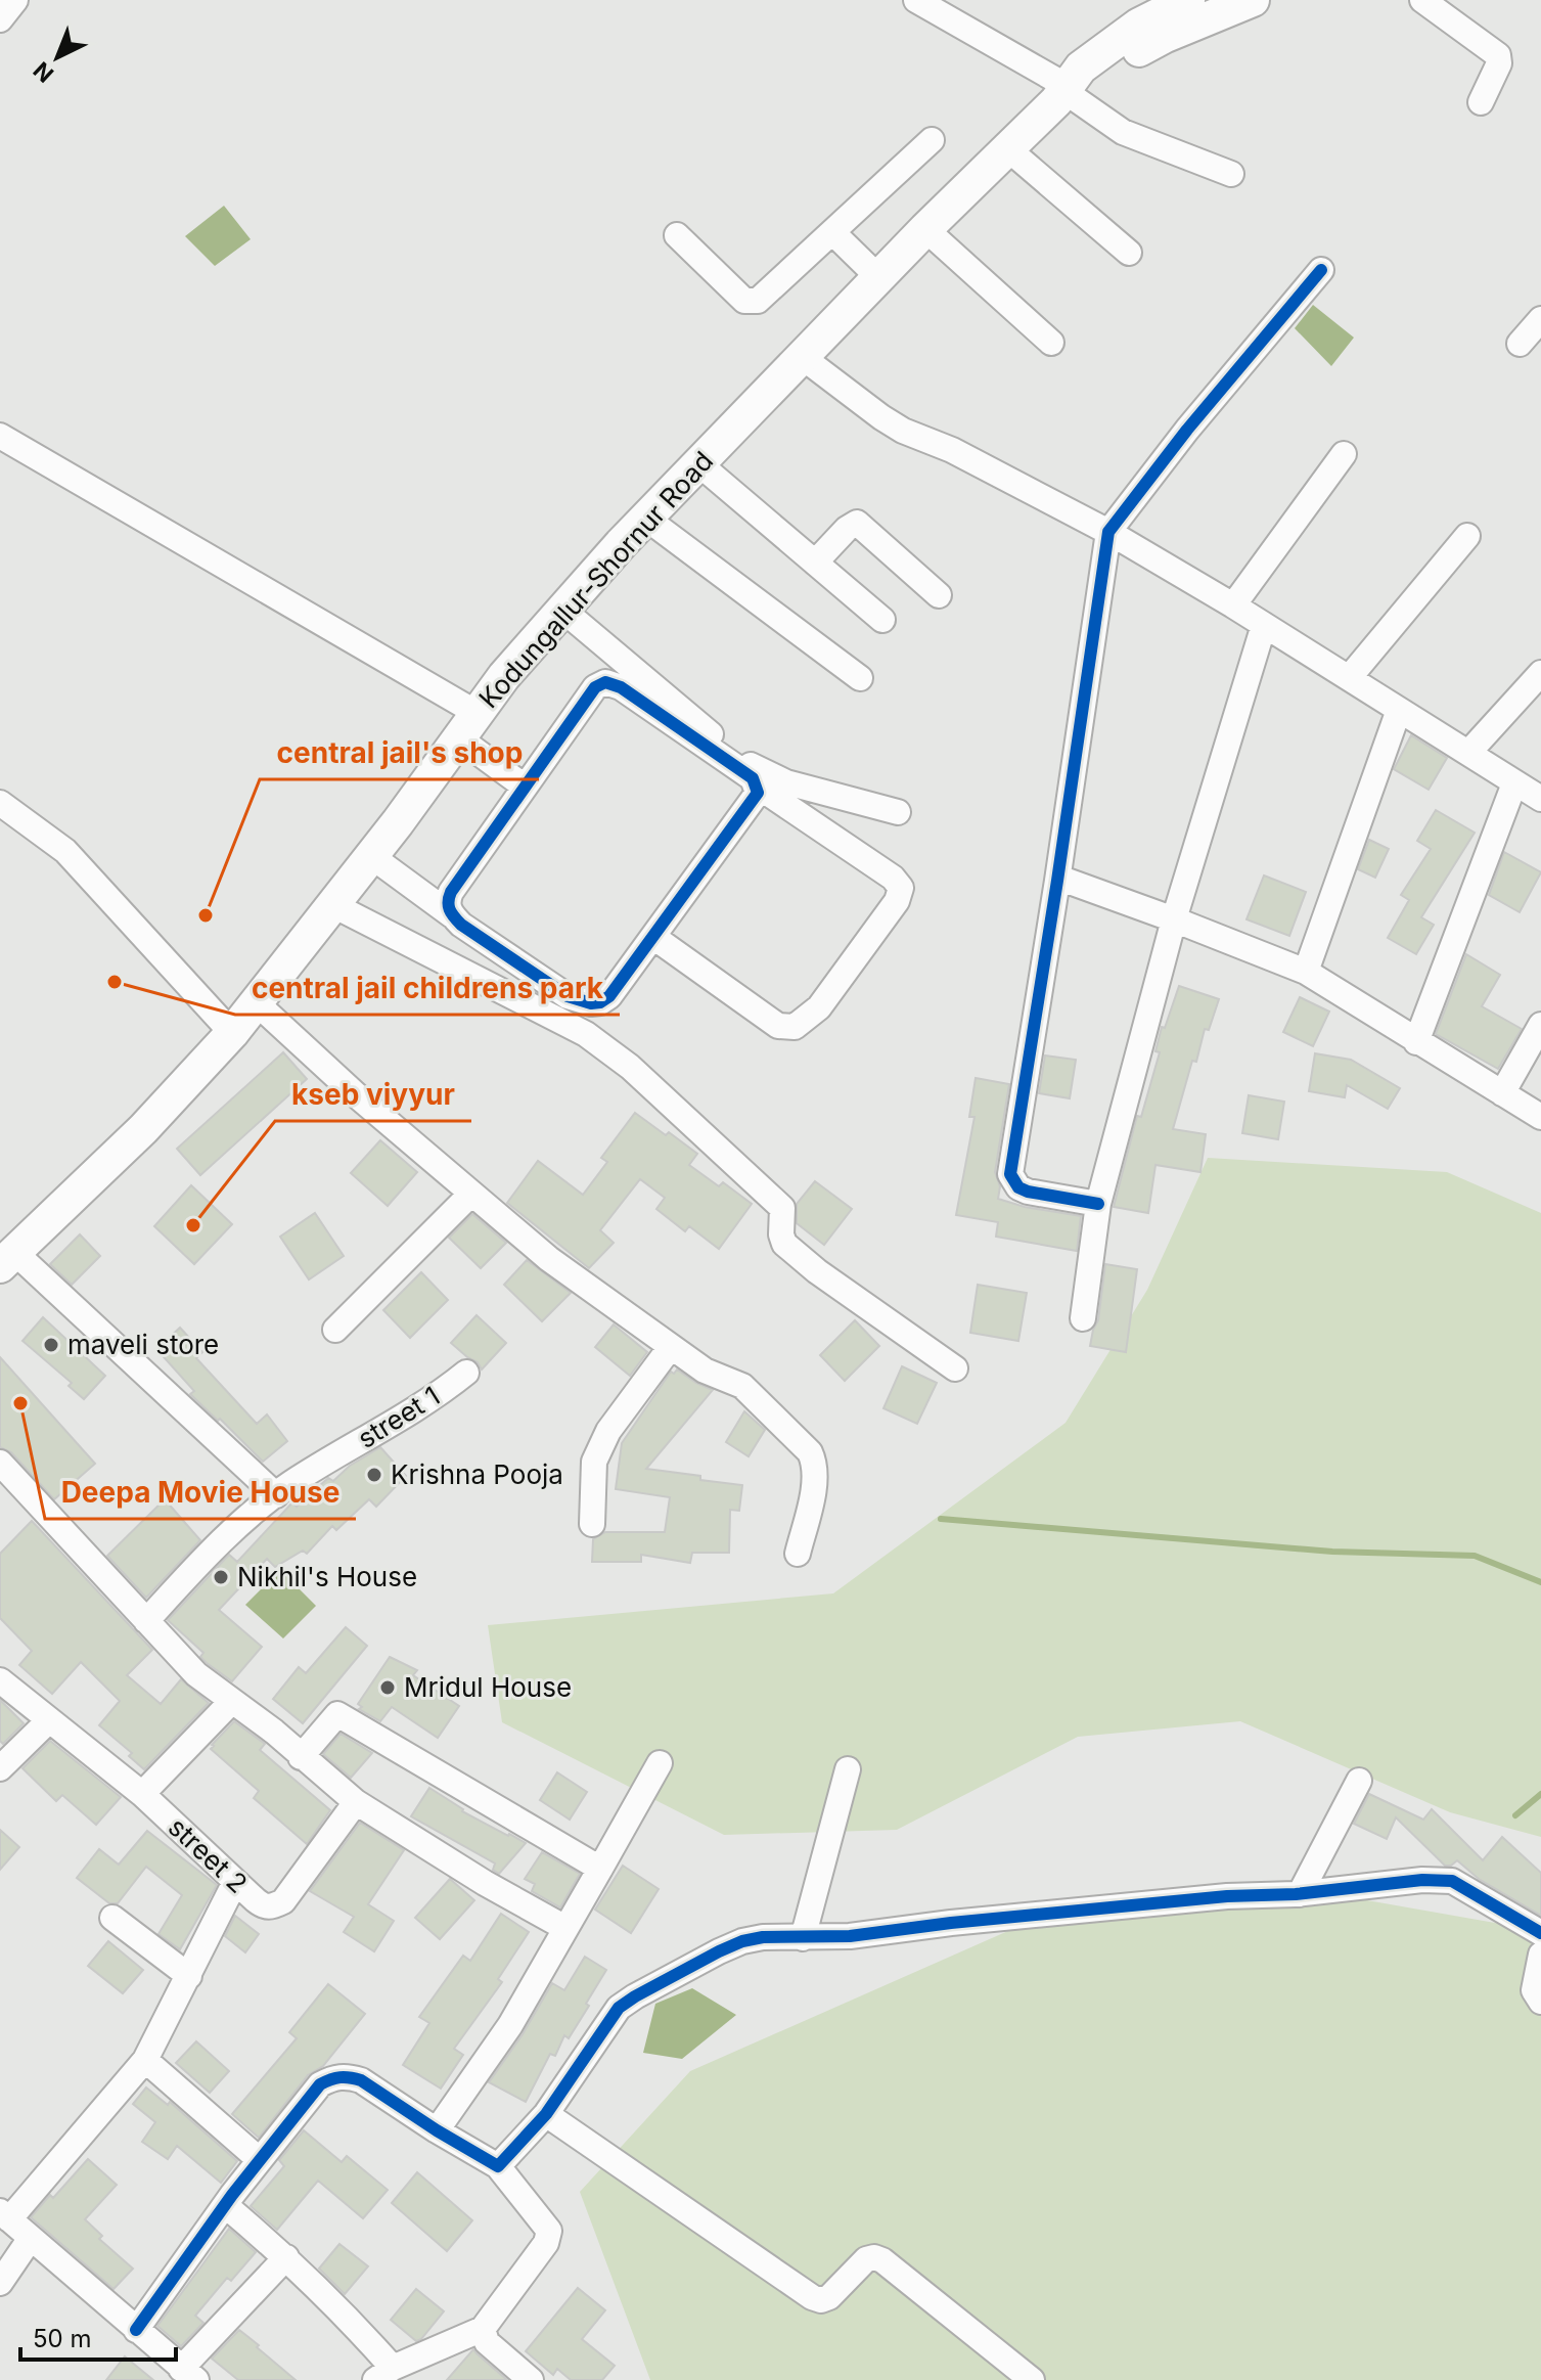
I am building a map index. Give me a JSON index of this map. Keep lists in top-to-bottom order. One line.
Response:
{"streets":{"main road":["Kodungallur-Shornur Road"],"street":["street 1","street 2"]},"places":["central jail's shop","central jail childrens park","kseb viyyur","maveli store","Deepa Movie House","Krishna Pooja","Nikhil's House","Mridul House"],"scale_bar":"50 m","north":"bottom left"}
